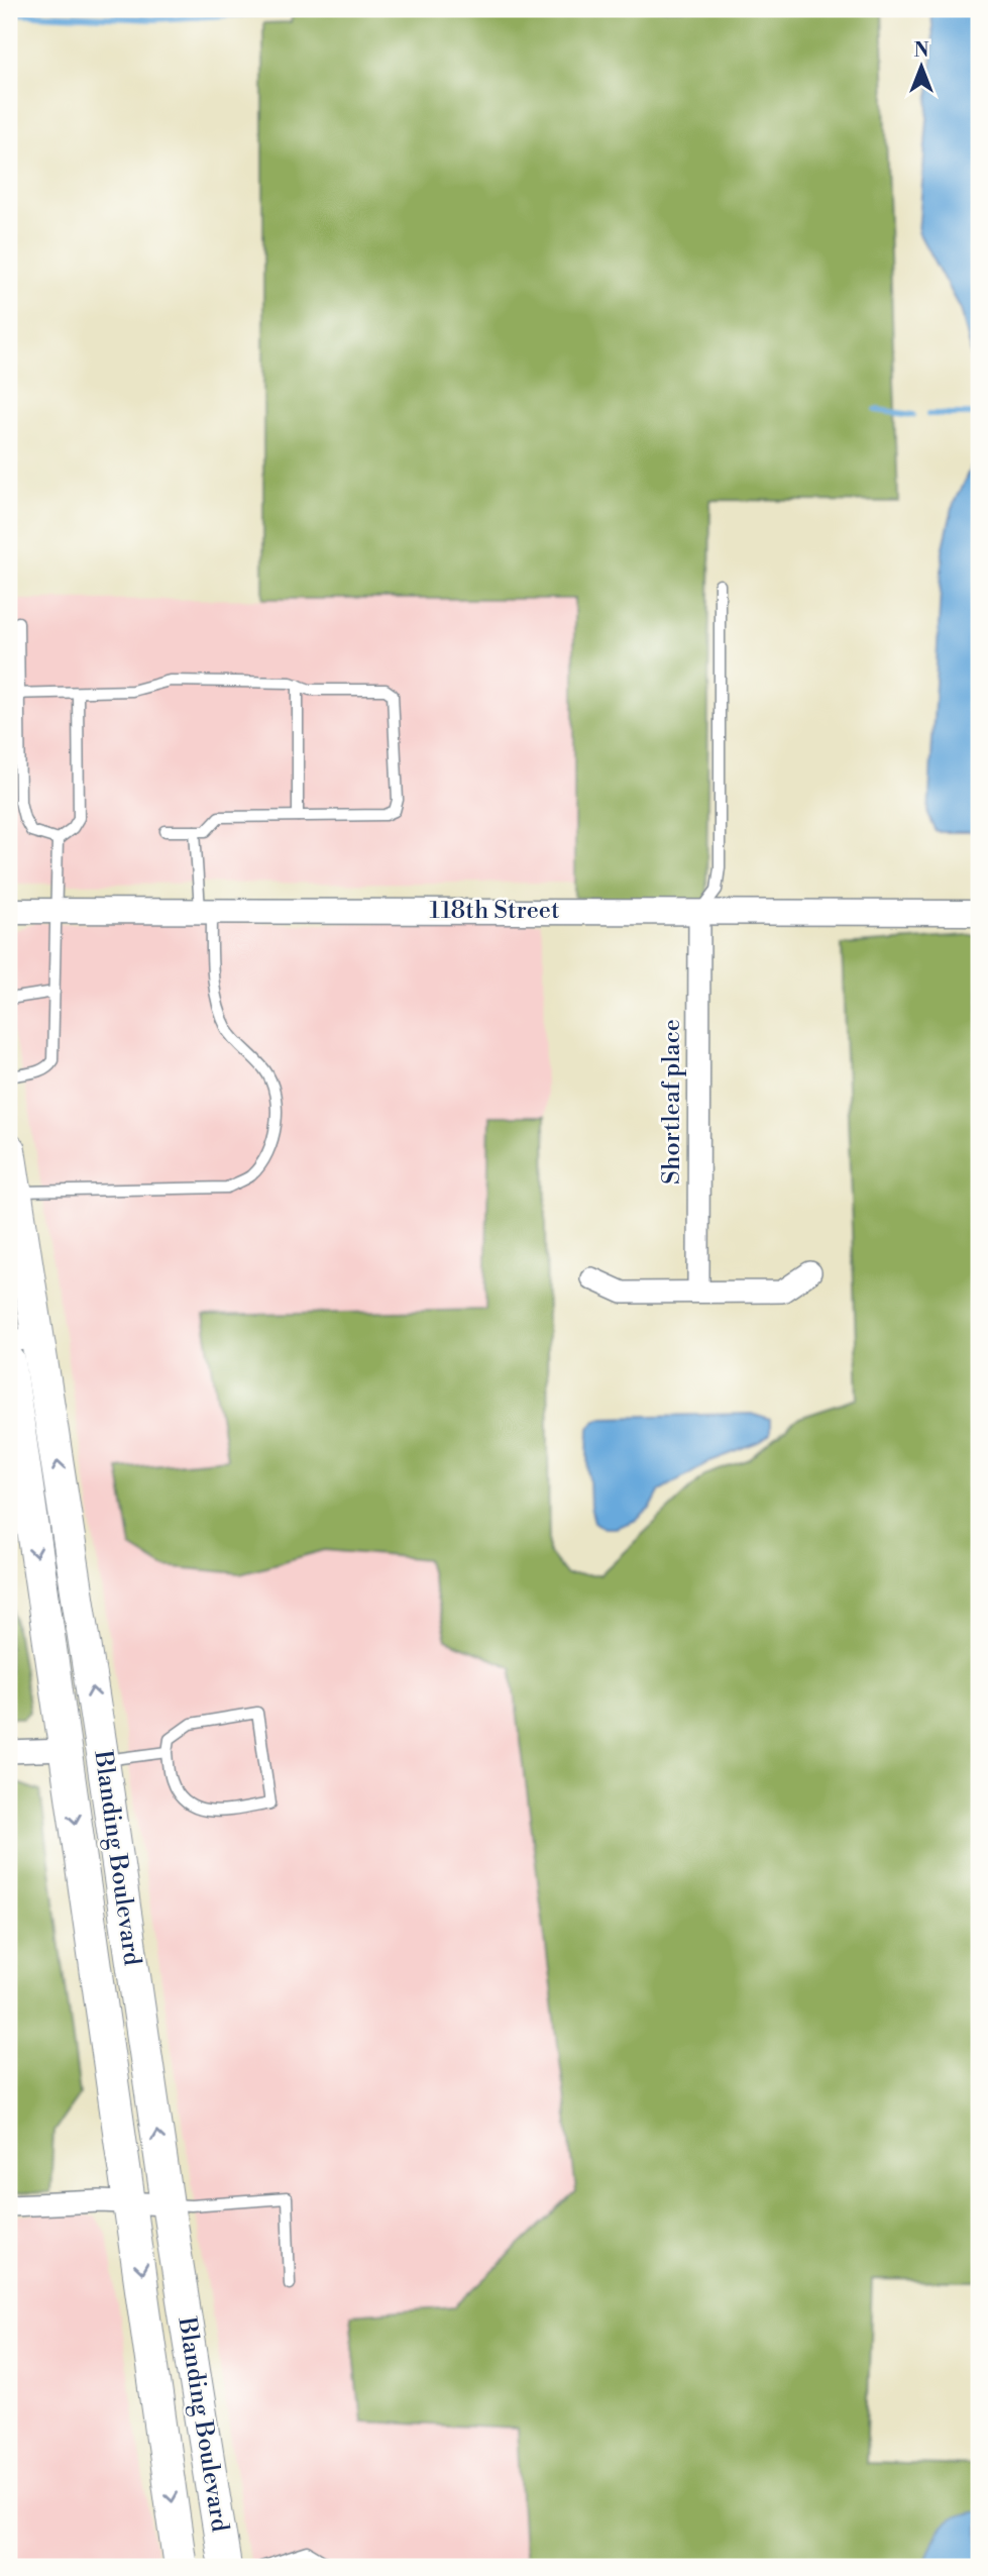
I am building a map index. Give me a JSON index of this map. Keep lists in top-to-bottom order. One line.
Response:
{"streets":{"main road":["Blanding Boulevard"],"street":["118th Street","Shortleaf place"]},"crossings":[["118th Street","Shortleaf place"]],"north":"top"}
